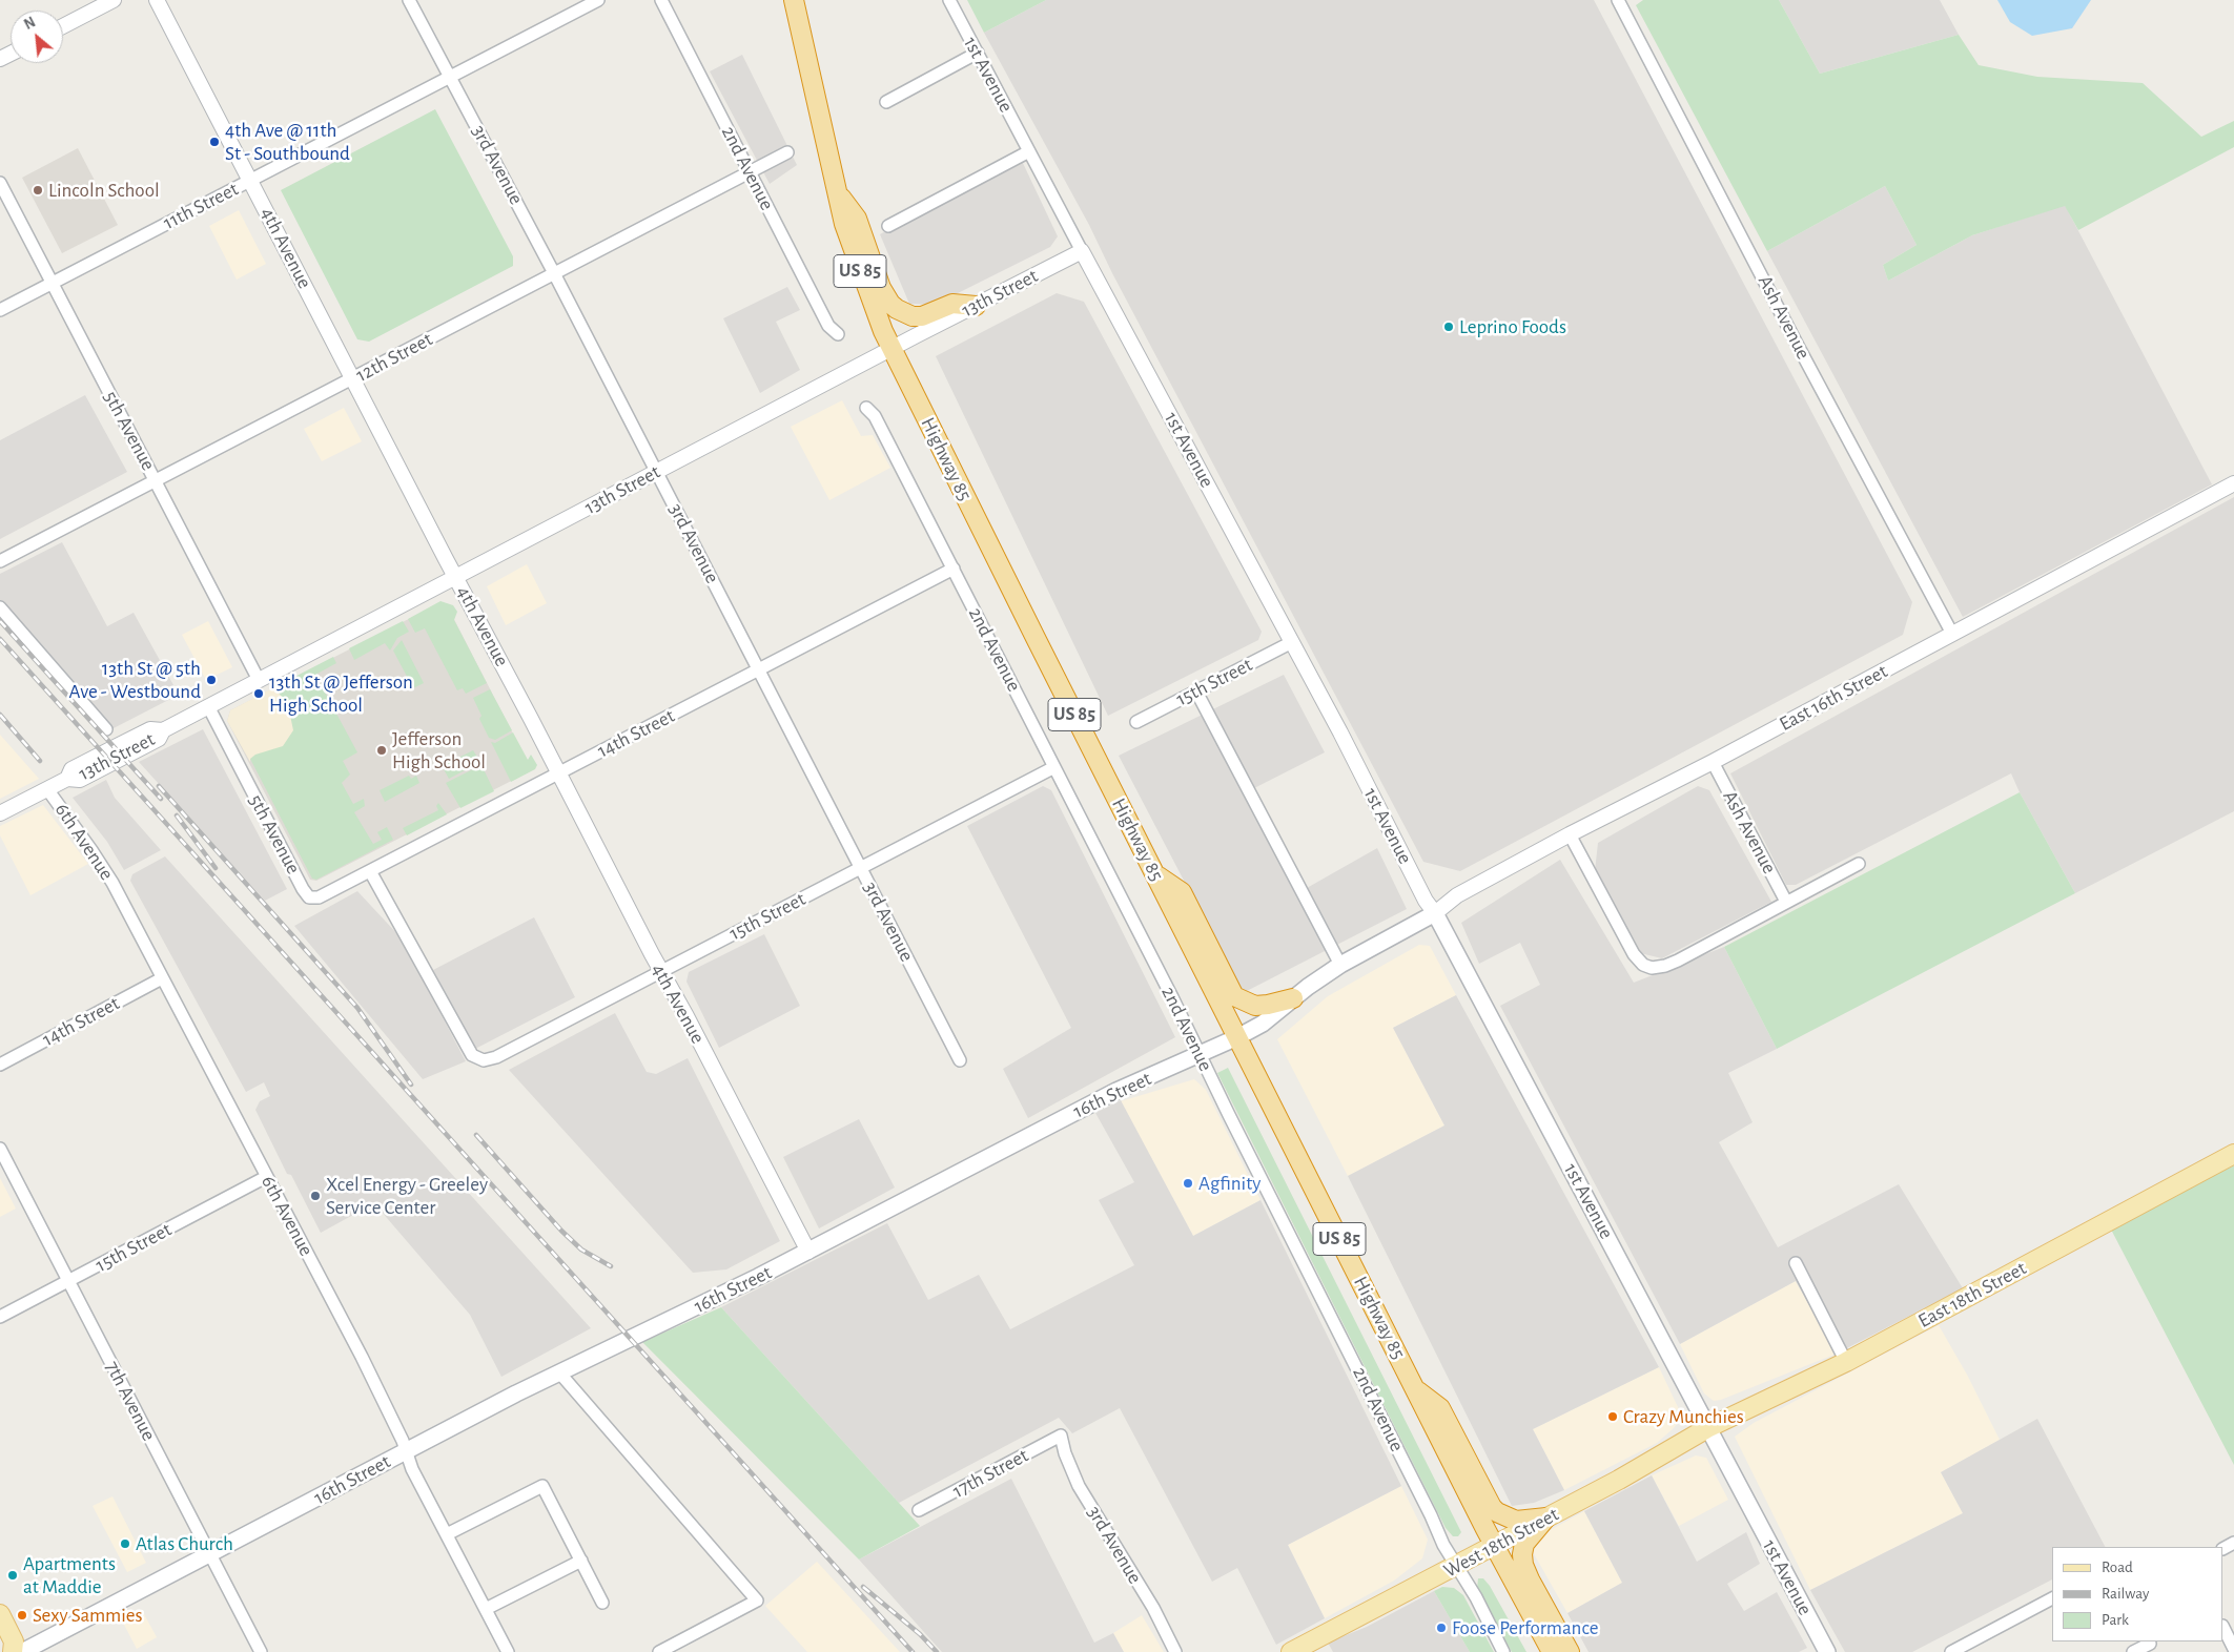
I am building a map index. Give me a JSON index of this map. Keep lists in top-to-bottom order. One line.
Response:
{"streets":{"highway":["US 85","Highway 85"],"main road":["1st Avenue","16th Street","East 18th Street","West 18th Street"],"street":["3rd Avenue","2nd Avenue","11th Street","4th Avenue","13th Street","Ash Avenue","12th Street","5th Avenue","15th Street","East 16th Street","14th Street","6th Avenue","7th Avenue","17th Street"]},"crossings":[["1st Avenue","13th Street"],["1st Avenue","15th Street"],["1st Avenue","East 16th Street"],["1st Avenue","16th Street"],["1st Avenue","East 18th Street"],["1st Avenue","West 18th Street"],["3rd Avenue","11th Street"],["3rd Avenue","13th Street"],["3rd Avenue","12th Street"],["3rd Avenue","15th Street"],["3rd Avenue","14th Street"],["3rd Avenue","17th Street"],["2nd Avenue","12th Street"],["2nd Avenue","15th Street"],["2nd Avenue","14th Street"],["2nd Avenue","16th Street"],["2nd Avenue","West 18th Street"],["11th Street","4th Avenue"],["11th Street","5th Avenue"],["4th Avenue","13th Street"],["4th Avenue","12th Street"],["4th Avenue","15th Street"],["4th Avenue","14th Street"],["4th Avenue","16th Street"],["13th Street","5th Avenue"],["13th Street","Highway 85"],["13th Street","6th Avenue"],["Ash Avenue","East 16th Street"],["12th Street","5th Avenue"],["5th Avenue","14th Street"],["Highway 85","16th Street"],["Highway 85","West 18th Street"],["15th Street","14th Street"],["15th Street","6th Avenue"],["15th Street","7th Avenue"],["East 16th Street","16th Street"],["14th Street","6th Avenue"],["6th Avenue","16th Street"],["16th Street","7th Avenue"],["East 18th Street","West 18th Street"]],"places":["4th Ave @ 11th St - Southbound","Lincoln School","Leprino Foods","13th St @ 5th Ave - Westbound","13th St @ Jefferson High School","Jefferson High School","Agfinity","Xcel Energy - Greeley Service Center","Crazy Munchies","Atlas Church","Apartments at Maddie","Sexy Sammies","Foose Performance"],"legend":["Road","Railway","Park"],"north":"top left"}
